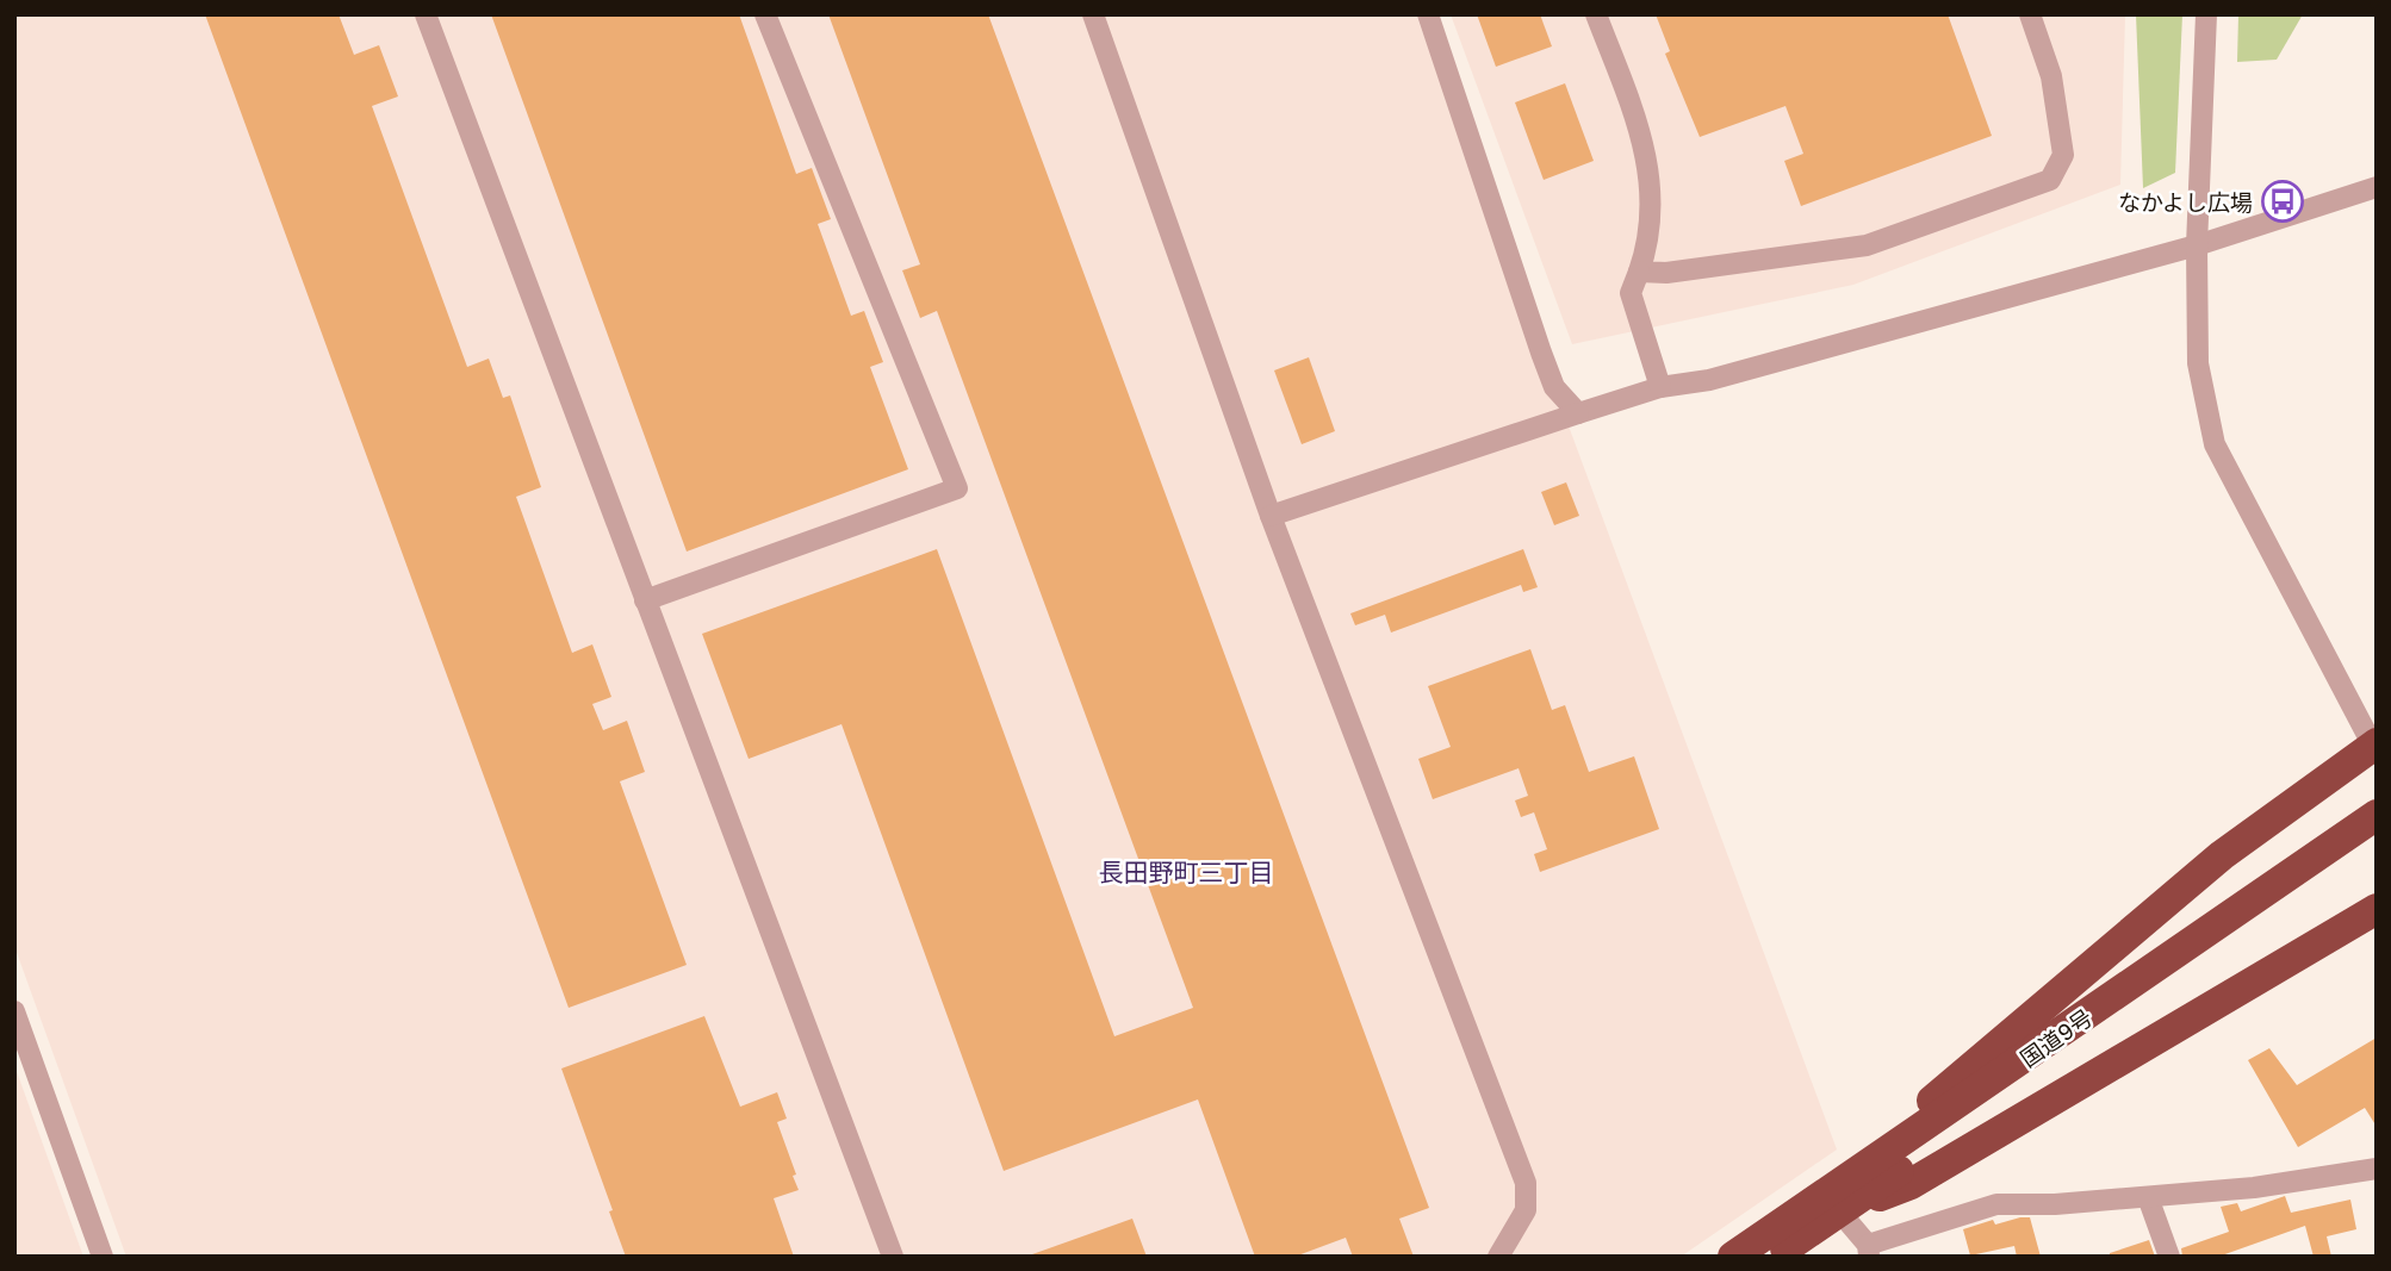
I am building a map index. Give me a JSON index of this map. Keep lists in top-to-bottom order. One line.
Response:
{"streets":{"highway":["国道9号"]},"districts":["長田野町三丁目"],"places":{"bus stop":["なかよし広場"]}}
